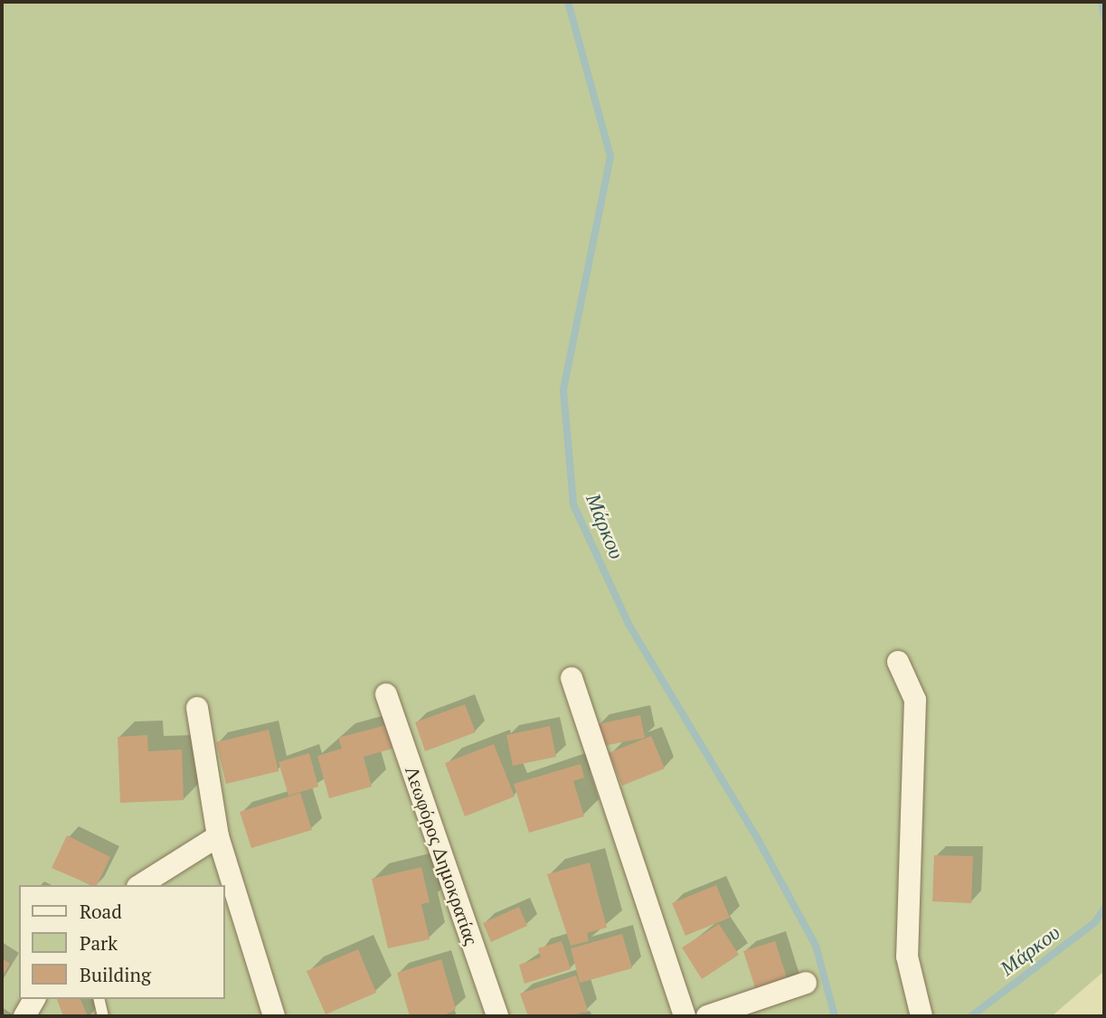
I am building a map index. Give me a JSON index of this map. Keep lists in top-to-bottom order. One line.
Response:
{"streets":{"street":["Λεωφόρος Δημοκρατίας"]},"water":["Μάρκου"],"legend":["Road","Park","Building"]}
